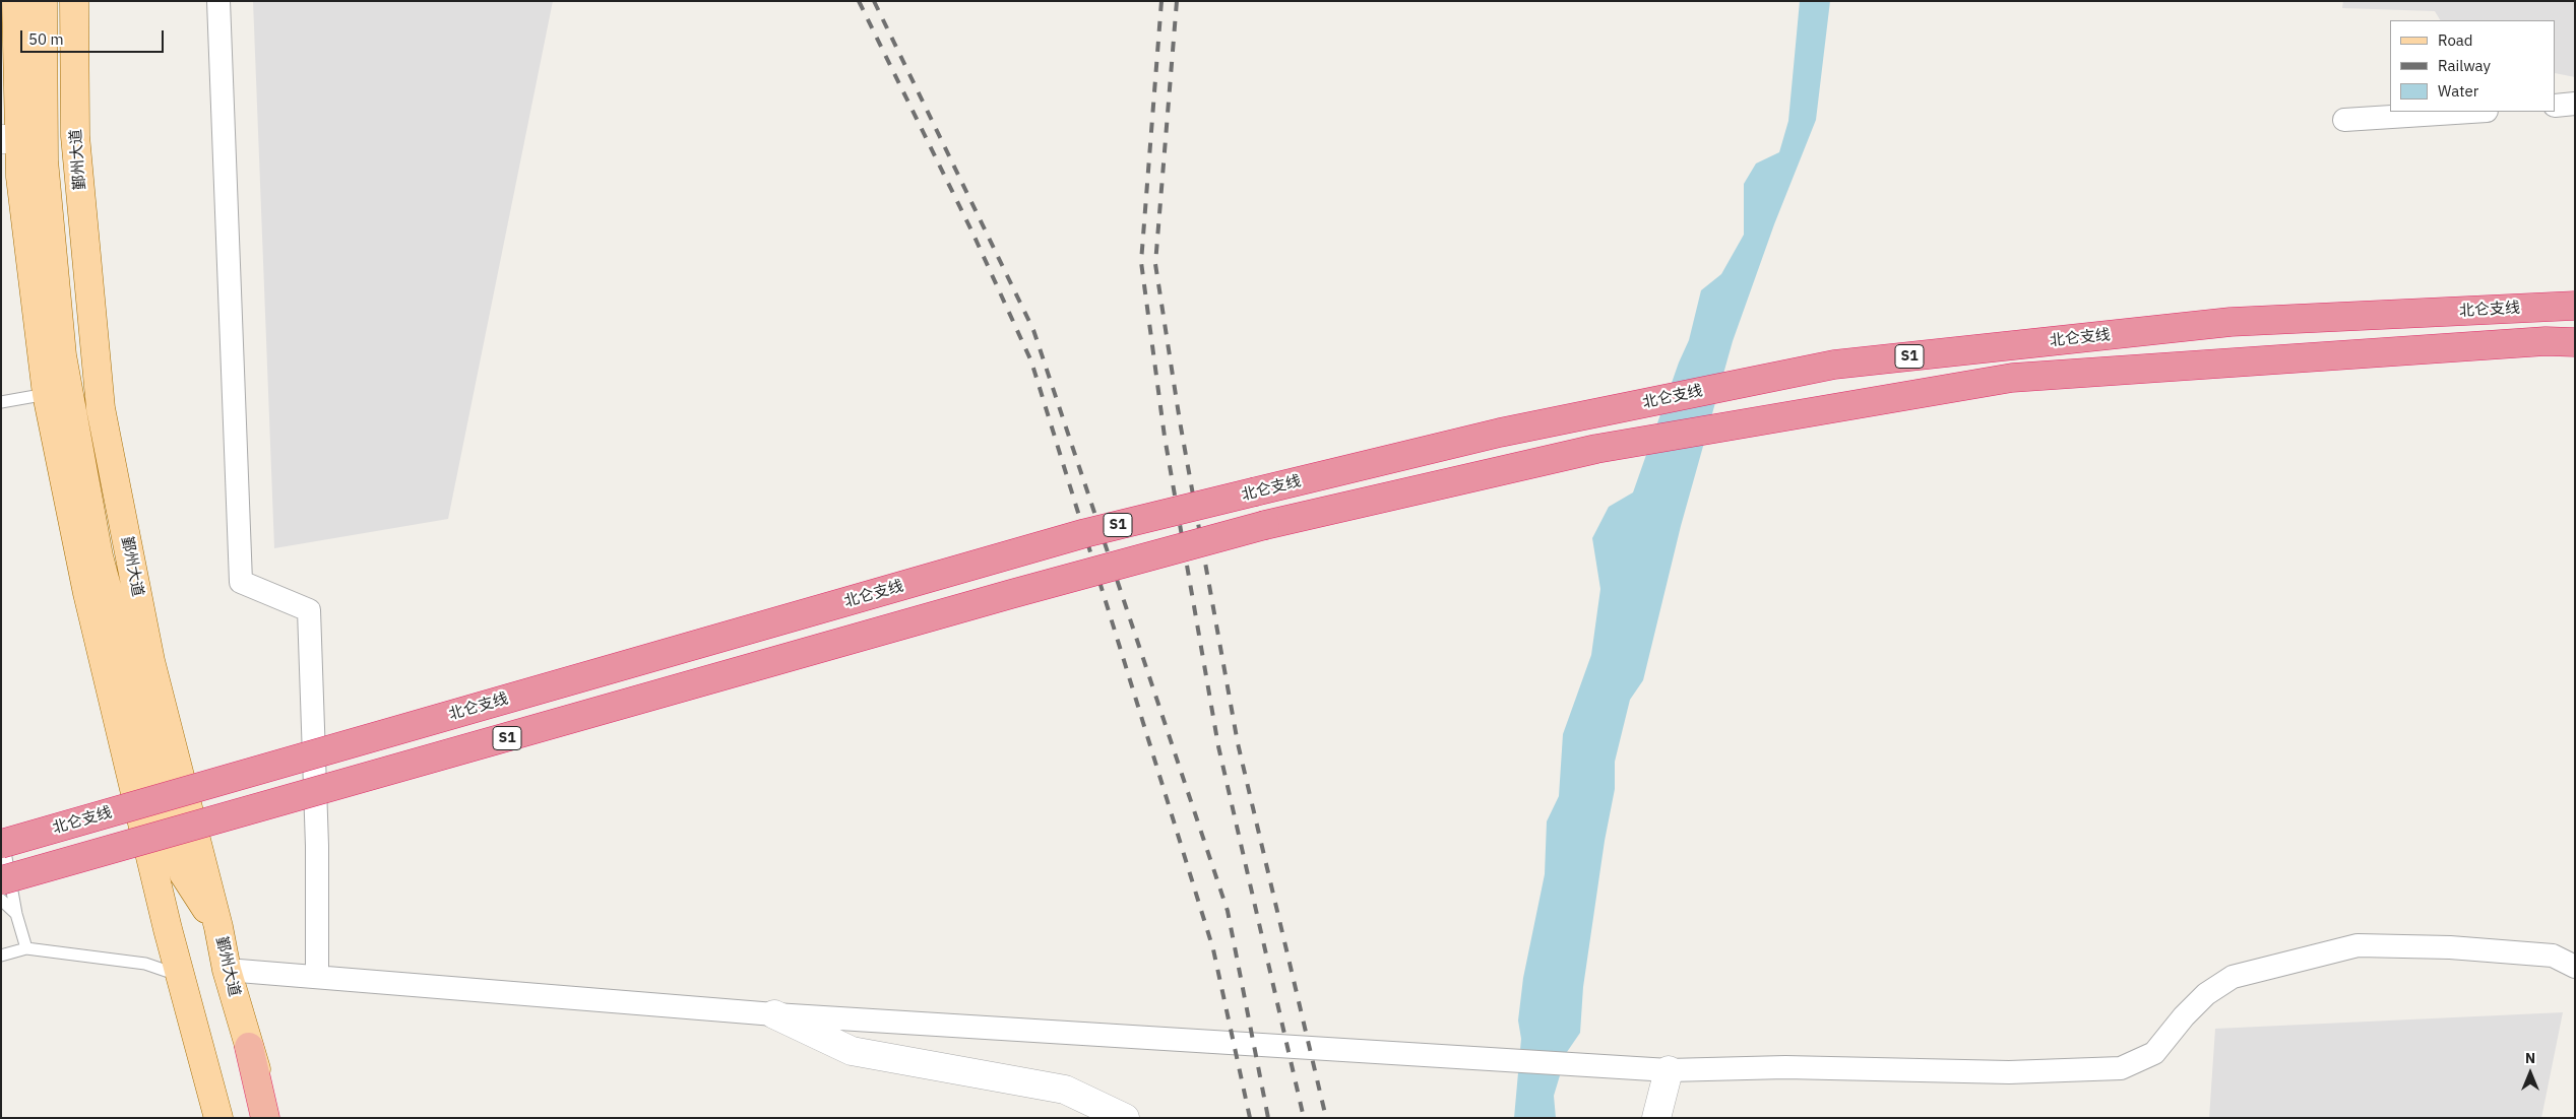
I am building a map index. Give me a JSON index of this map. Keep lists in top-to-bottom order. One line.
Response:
{"streets":{"highway":["北仑支线","S1"],"main road":["鄞州大道"]},"legend":["Road","Railway","Water"],"scale_bar":"50 m","north":"top"}
